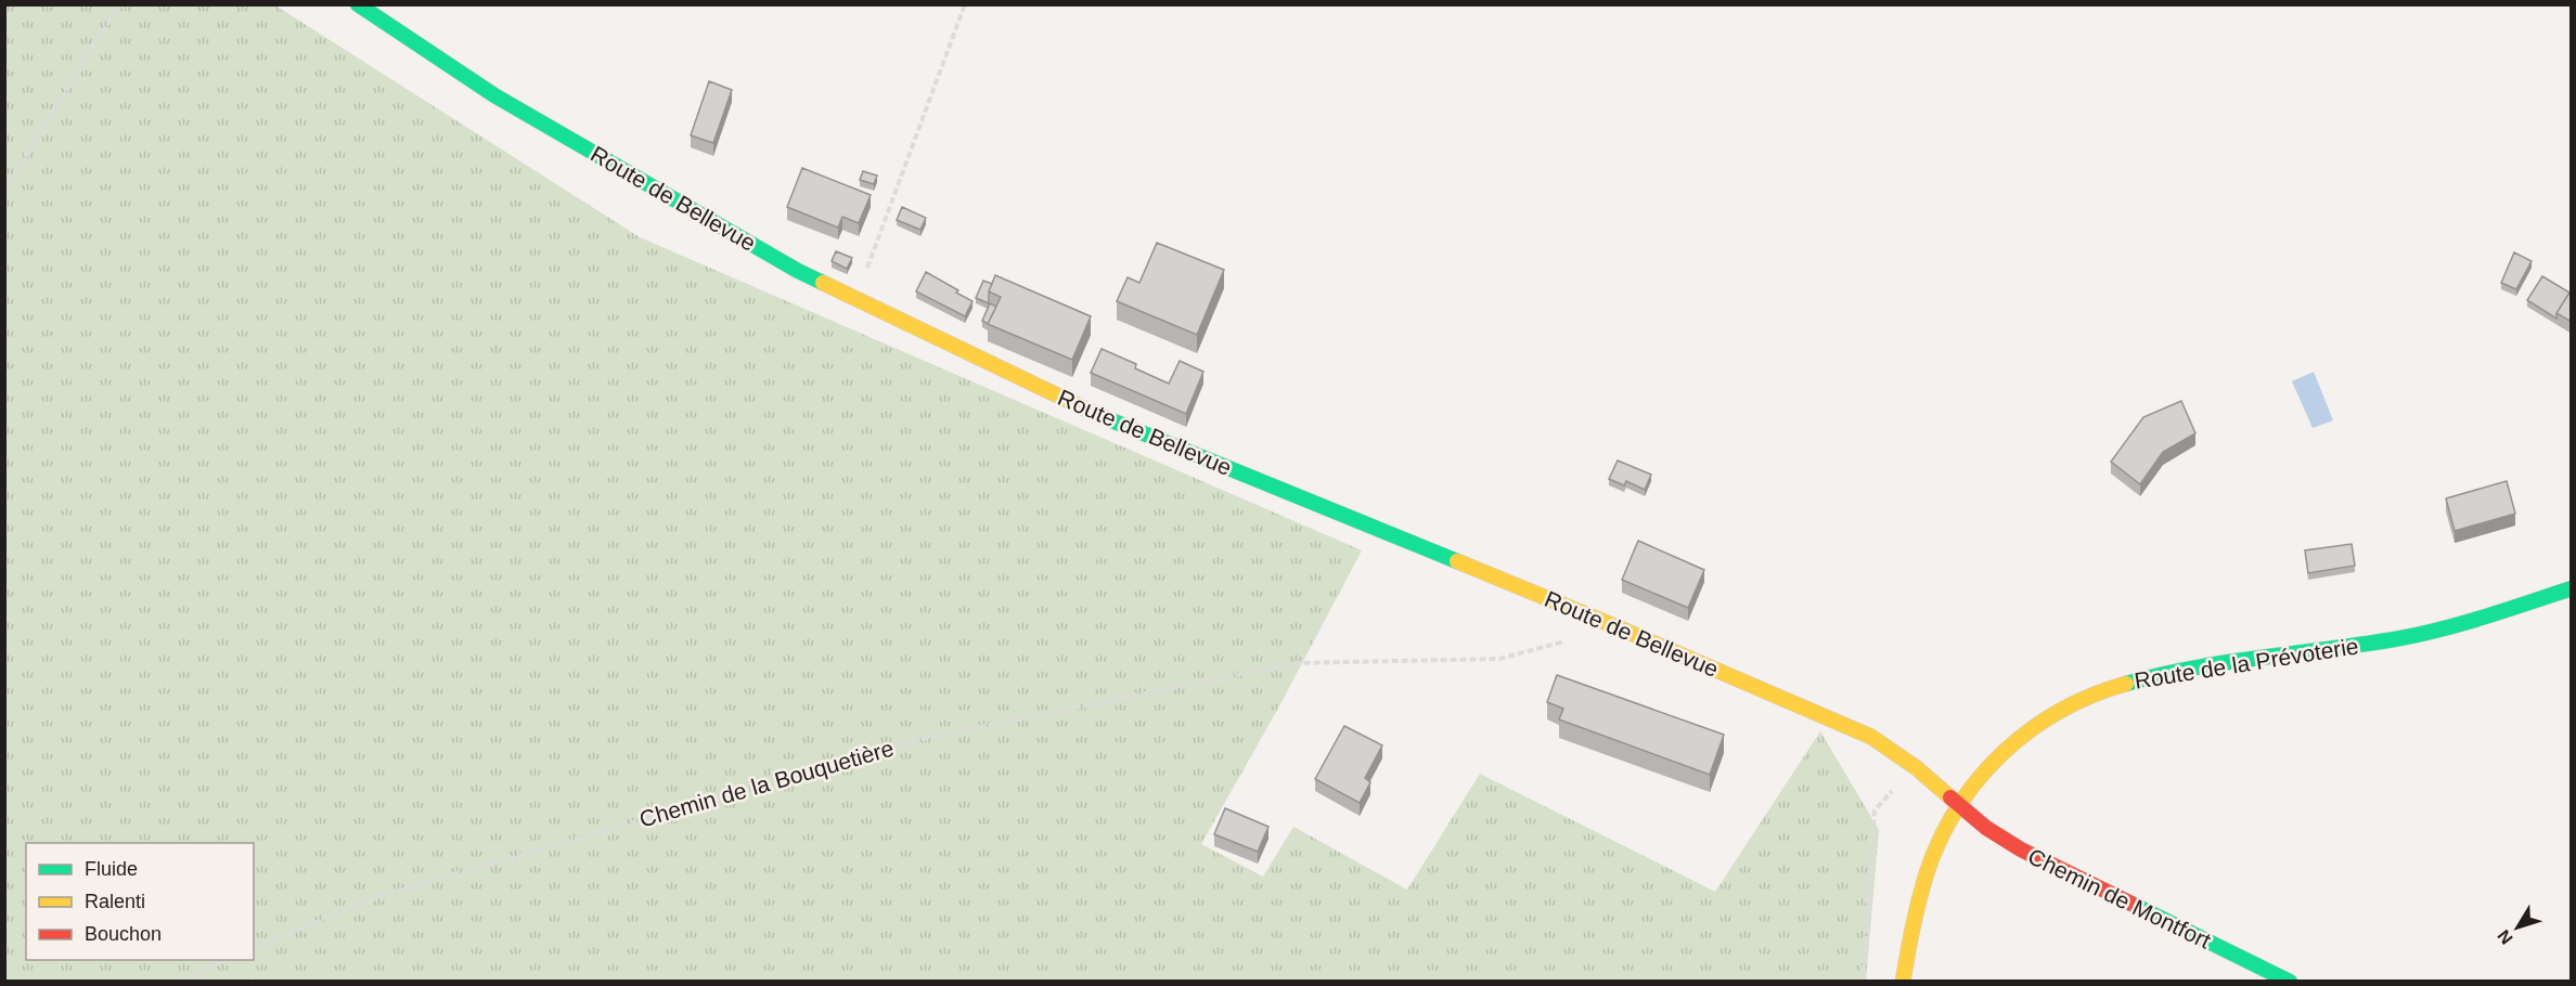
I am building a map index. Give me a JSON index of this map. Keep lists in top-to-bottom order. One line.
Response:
{"streets":{"street":["Route de Bellevue","Route de la Prévoterie","Chemin de Montfort"],"path":["Chemin de la Bouquetière"]},"crossings":[["Route de Bellevue","Route de la Prévoterie"],["Route de Bellevue","Chemin de Montfort"],["Route de la Prévoterie","Chemin de Montfort"]],"legend":["Fluide","Ralenti","Bouchon"],"north":"bottom left"}
